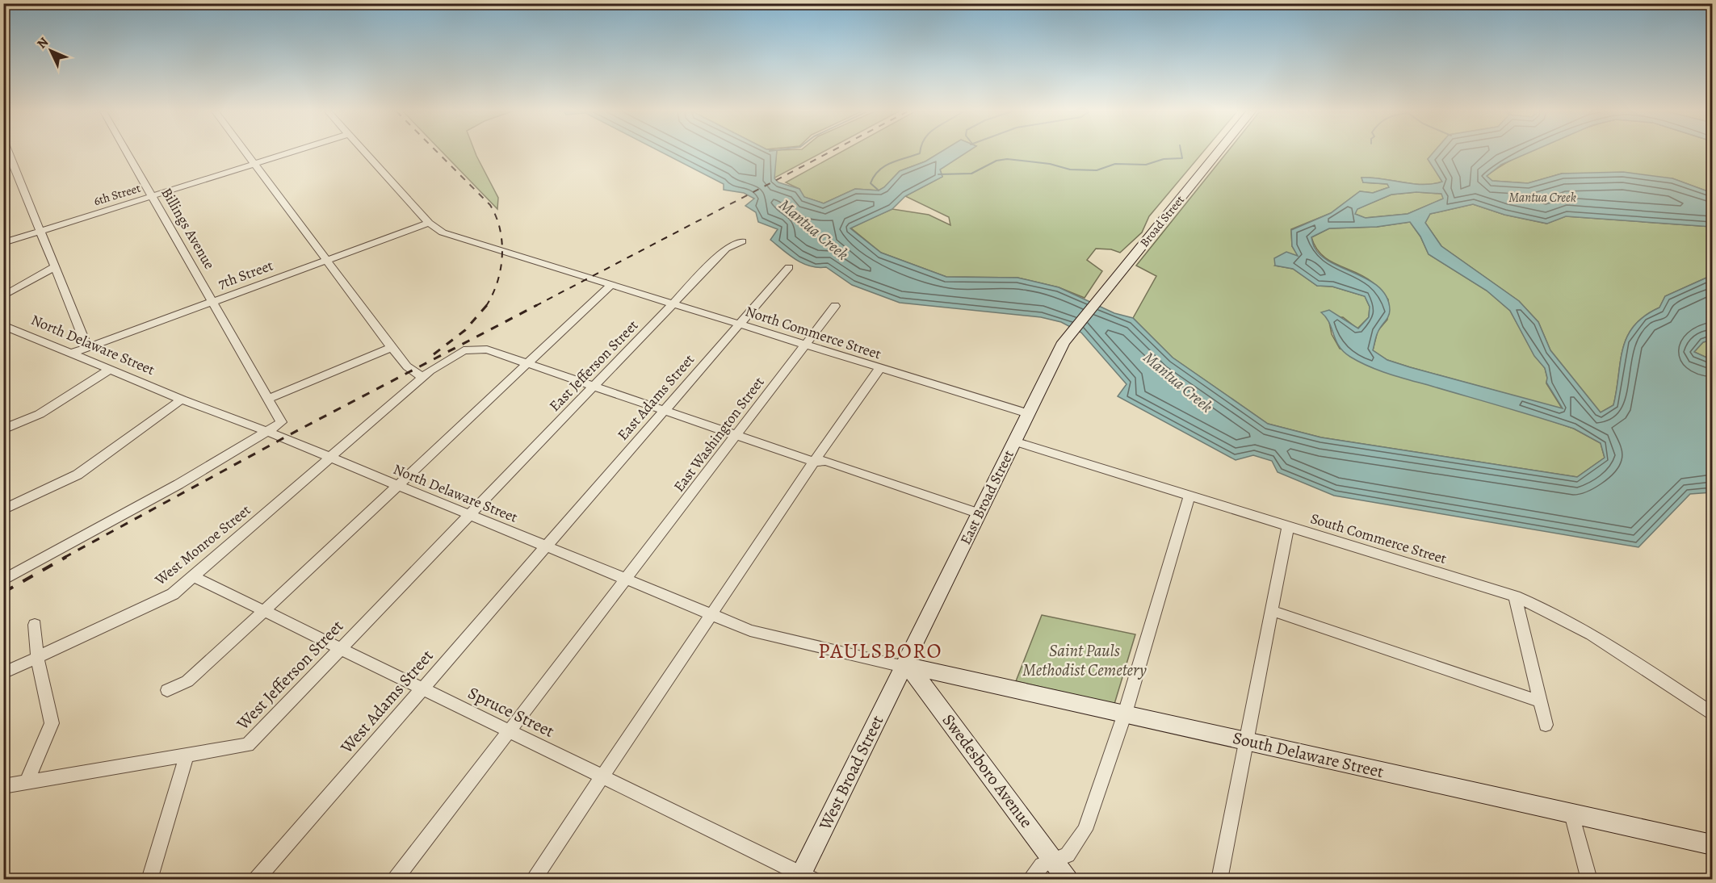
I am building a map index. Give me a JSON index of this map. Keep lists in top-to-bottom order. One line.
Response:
{"streets":{"main road":["Broad Street","East Broad Street","South Delaware Street","Swedesboro Avenue","West Broad Street"],"street":["6th Street","Billings Avenue","7th Street","North Commerce Street","North Delaware Street","East Jefferson Street","East Adams Street","East Washington Street","South Commerce Street","West Monroe Street","West Jefferson Street","West Adams Street","Spruce Street"]},"crossings":[["6th Street","Billings Avenue"],["Broad Street","East Broad Street"],["Billings Avenue","7th Street"],["Billings Avenue","North Delaware Street"],["7th Street","North Commerce Street"],["7th Street","North Delaware Street"],["North Commerce Street","East Jefferson Street"],["North Commerce Street","East Adams Street"],["North Commerce Street","East Washington Street"],["North Commerce Street","East Broad Street"],["North Delaware Street","East Jefferson Street"],["North Delaware Street","East Adams Street"],["North Delaware Street","East Washington Street"],["North Delaware Street","East Broad Street"],["North Delaware Street","West Monroe Street"],["North Delaware Street","West Jefferson Street"],["North Delaware Street","West Adams Street"],["North Delaware Street","South Delaware Street"],["North Delaware Street","Swedesboro Avenue"],["North Delaware Street","West Broad Street"],["East Jefferson Street","West Monroe Street"],["East Jefferson Street","West Jefferson Street"],["East Adams Street","West Monroe Street"],["East Adams Street","West Adams Street"],["East Washington Street","West Monroe Street"],["East Washington Street","Spruce Street"],["East Broad Street","South Commerce Street"],["East Broad Street","West Monroe Street"],["East Broad Street","South Delaware Street"],["East Broad Street","Swedesboro Avenue"],["East Broad Street","West Broad Street"],["West Monroe Street","Spruce Street"],["West Jefferson Street","Spruce Street"],["West Adams Street","Spruce Street"],["Spruce Street","West Broad Street"],["South Delaware Street","Swedesboro Avenue"],["South Delaware Street","West Broad Street"],["Swedesboro Avenue","West Broad Street"]],"districts":["PAULSBORO"],"water":["Mantua Creek"],"parks":["Saint Pauls Methodist Cemetery"],"north":"top left"}
